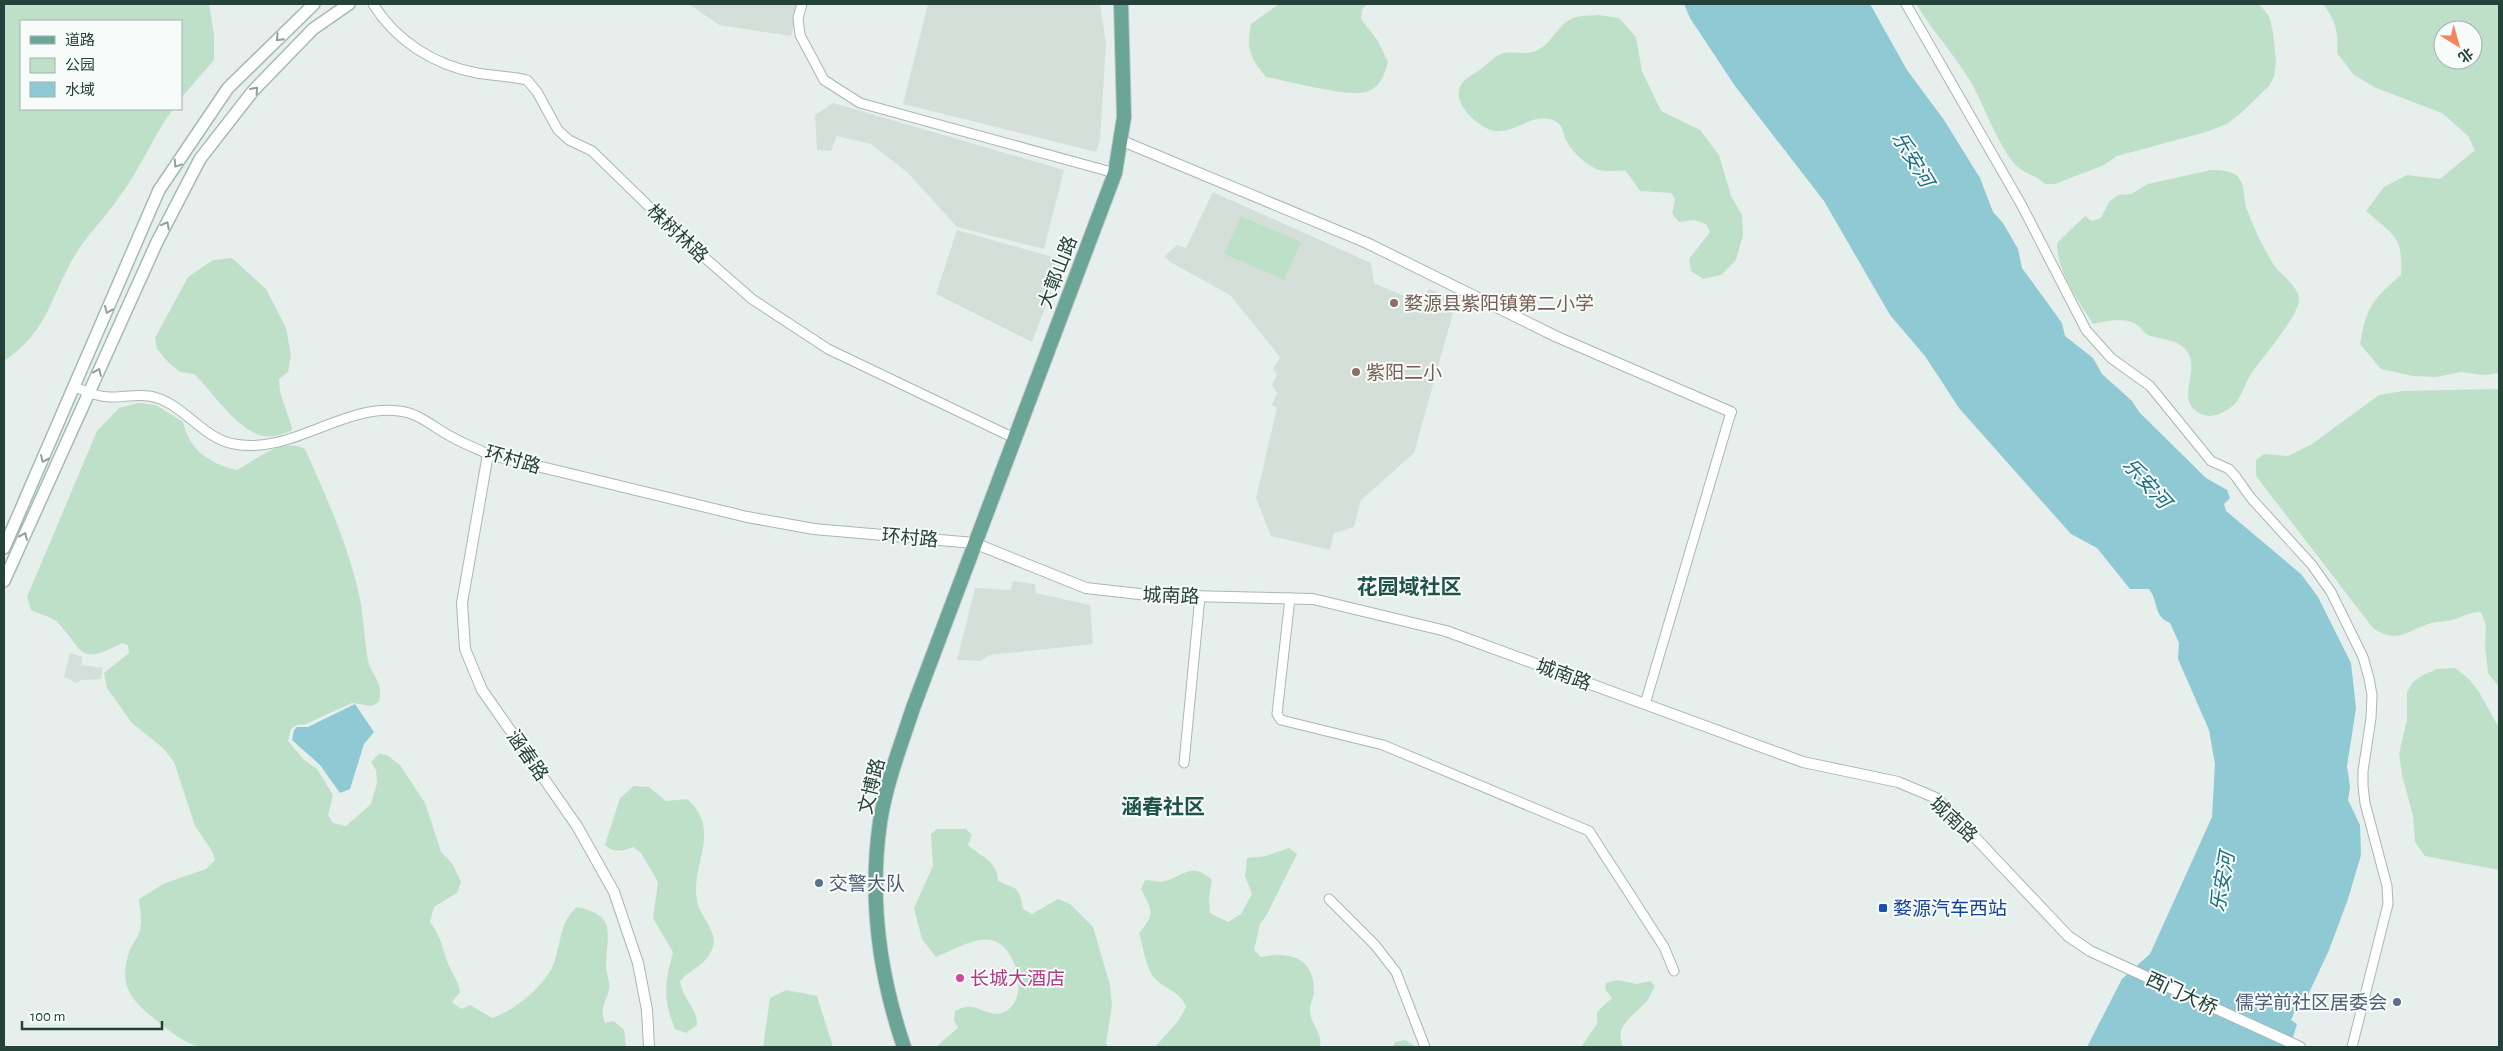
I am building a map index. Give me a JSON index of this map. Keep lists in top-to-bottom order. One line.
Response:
{"streets":{"main road":["大鄣山路","文博路"],"street":["株树林路","环村路","城南路","涵春路","西门大桥"]},"crossings":[["株树林路","大鄣山路"],["大鄣山路","环村路"],["大鄣山路","城南路"],["大鄣山路","文博路"],["环村路","城南路"],["环村路","涵春路"],["环村路","文博路"],["城南路","文博路"],["城南路","西门大桥"]],"districts":["花园域社区","涵春社区"],"water":["乐安河"],"places":{"other":["婺源县紫阳镇第二小学","紫阳二小","交警大队","长城大酒店","儒学前社区居委会"],"transit":["婺源汽车西站"]},"legend":["道路","公园","水域"],"scale_bar":"100 m","north":"bottom right"}
